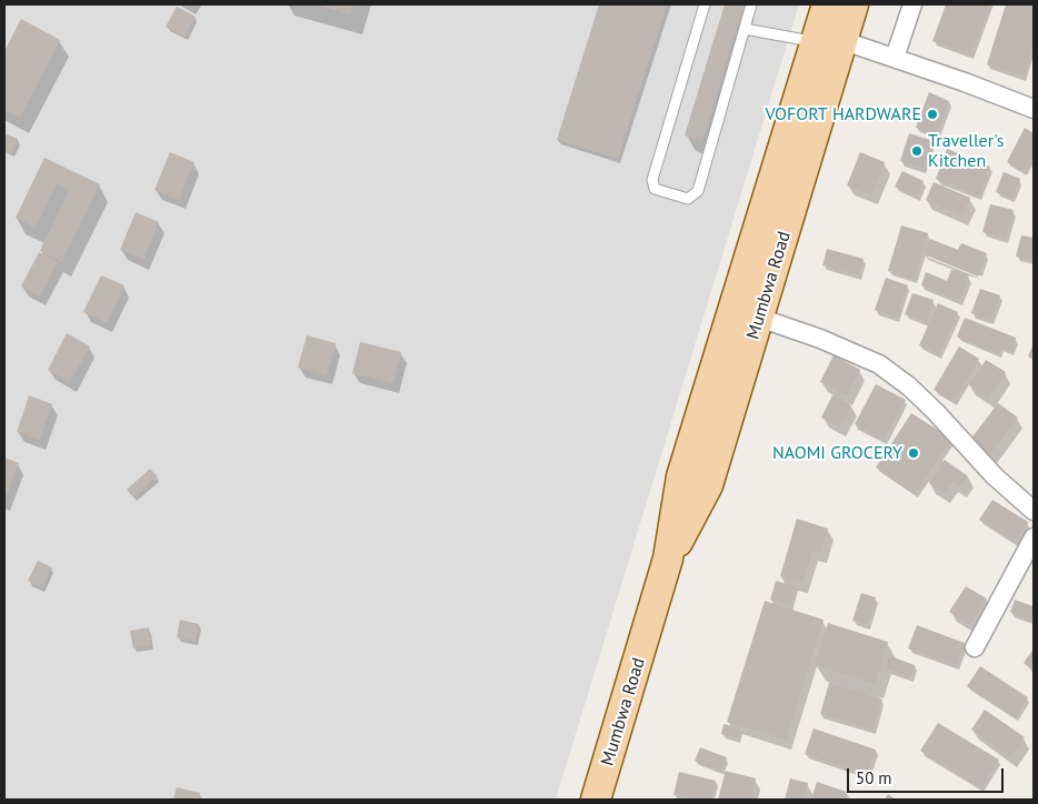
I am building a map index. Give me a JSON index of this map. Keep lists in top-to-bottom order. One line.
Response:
{"streets":{"main road":["Mumbwa Road"]},"places":["VOFORT HARDWARE","Traveller's Kitchen","NAOMI GROCERY"],"scale_bar":"50 m"}
